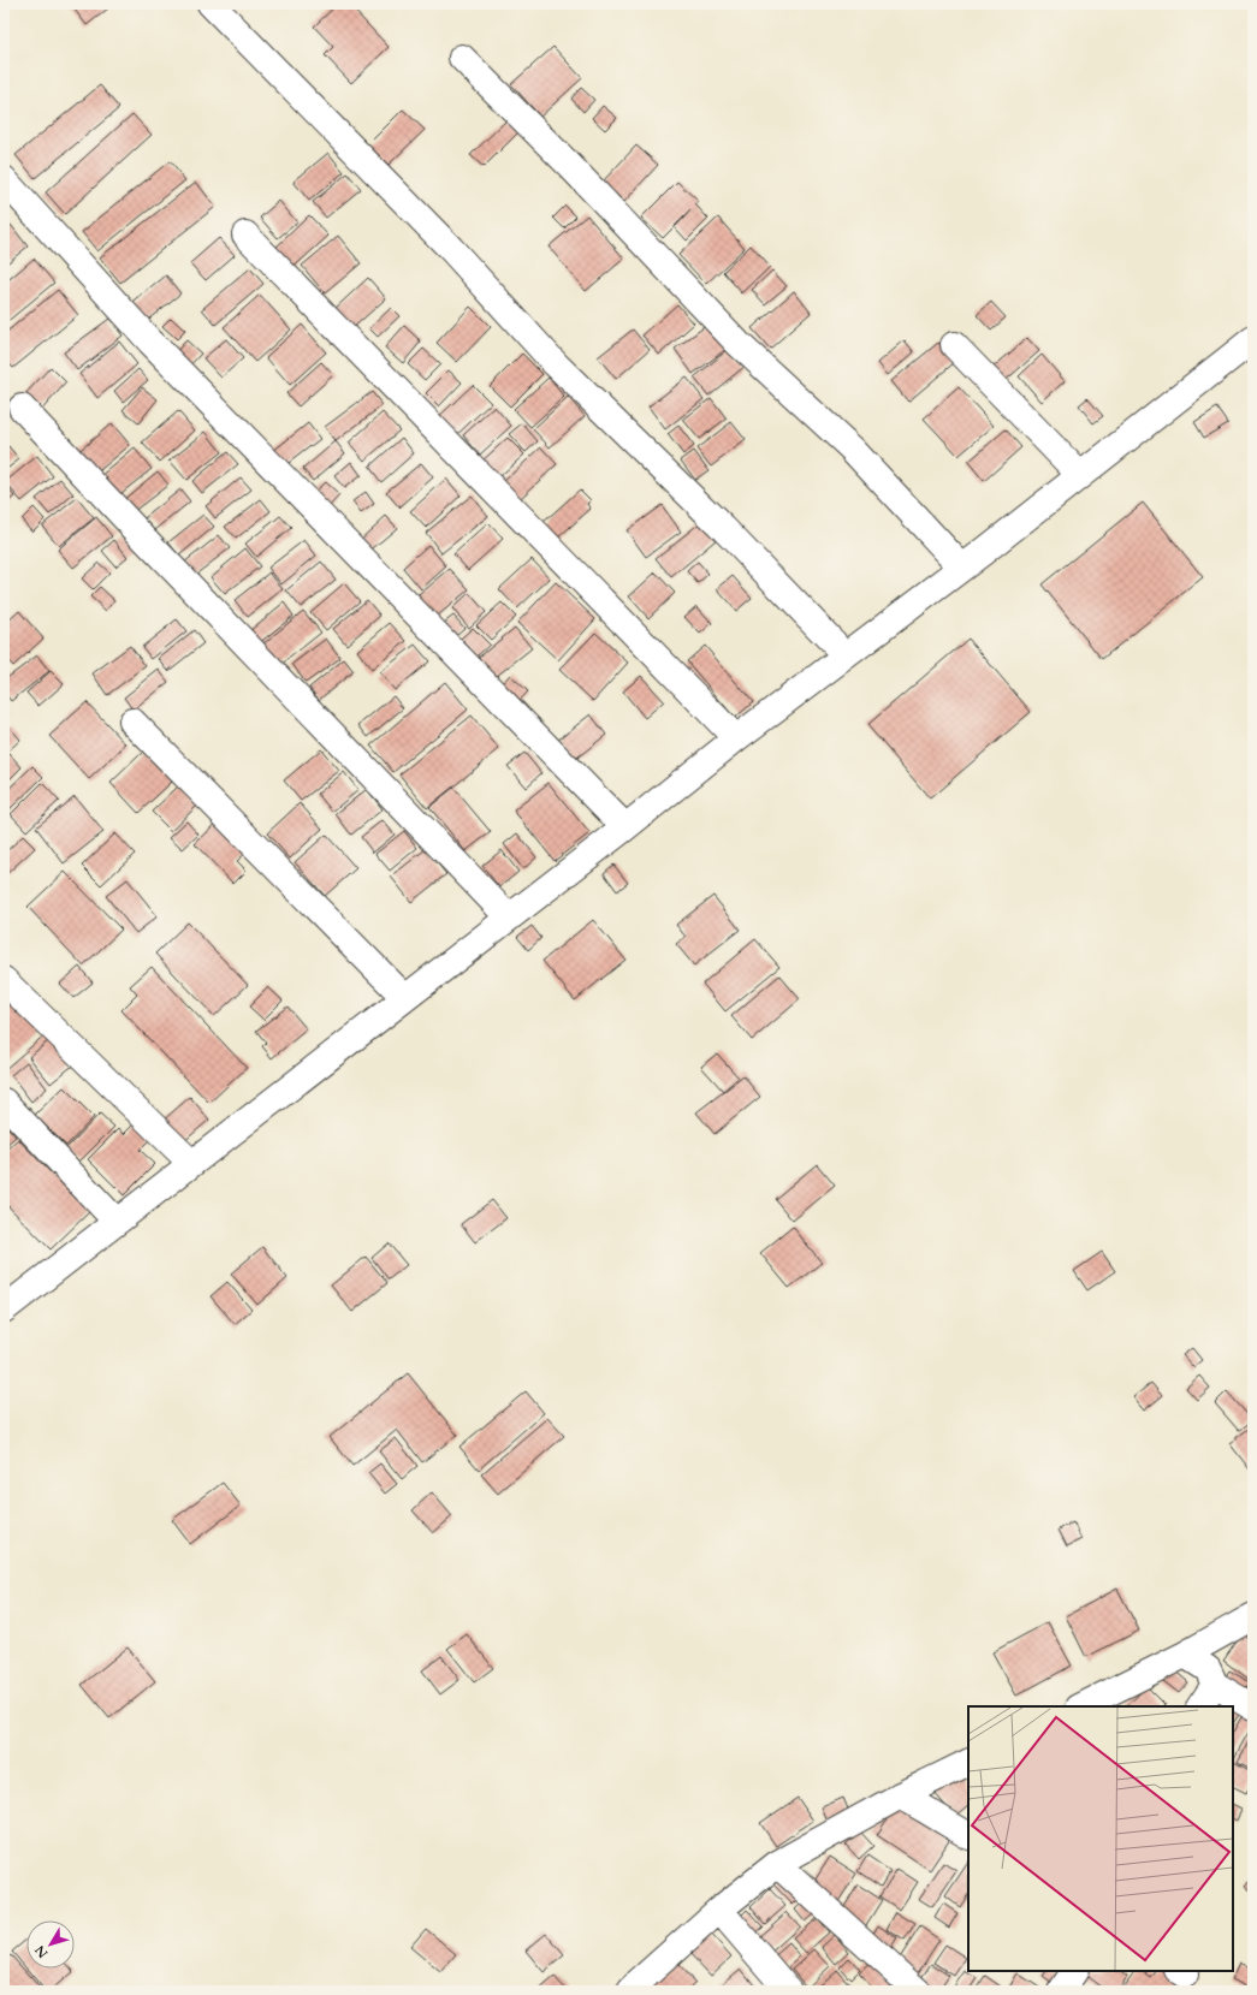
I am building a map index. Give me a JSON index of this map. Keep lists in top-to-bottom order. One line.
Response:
{"north":"bottom left"}
